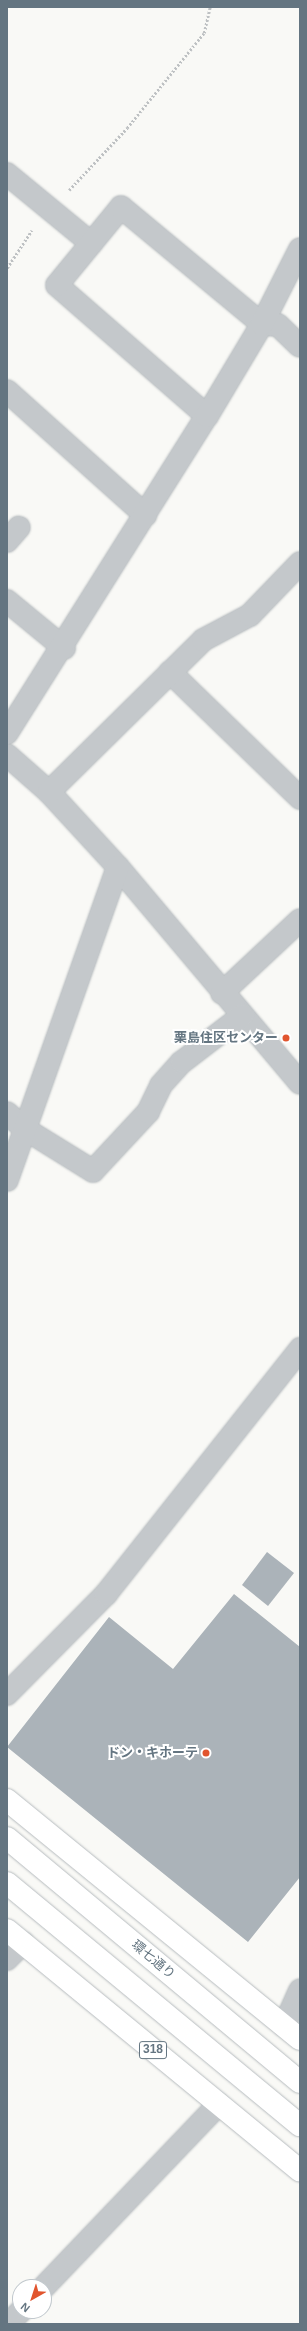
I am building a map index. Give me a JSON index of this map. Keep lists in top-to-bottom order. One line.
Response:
{"streets":{"main road":["環七通り","318"]},"places":["栗島住区センター","ドン・キホーテ"],"north":"bottom left"}
